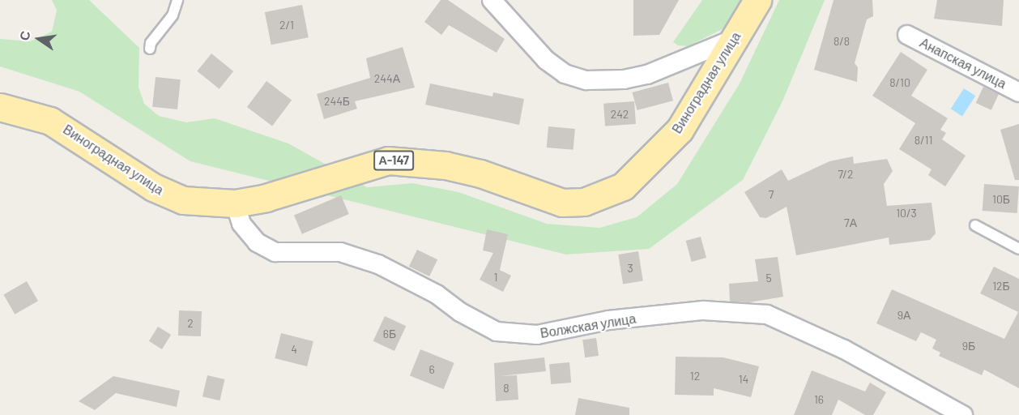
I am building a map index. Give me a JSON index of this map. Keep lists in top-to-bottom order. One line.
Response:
{"streets":{"main road":["Виноградная улица","А-147"],"street":["Анапская улица","Волжская улица"]},"crossings":[["Виноградная улица","Волжская улица"]],"house_numbers":["2/1","8/8","244А","8/10","244Б","242","8/11","7/2","7","10Б","10/3","7А","3","1","5","12Б","9А","2","6Б","9Б","4","6","12","14","8","16"],"north":"left"}
